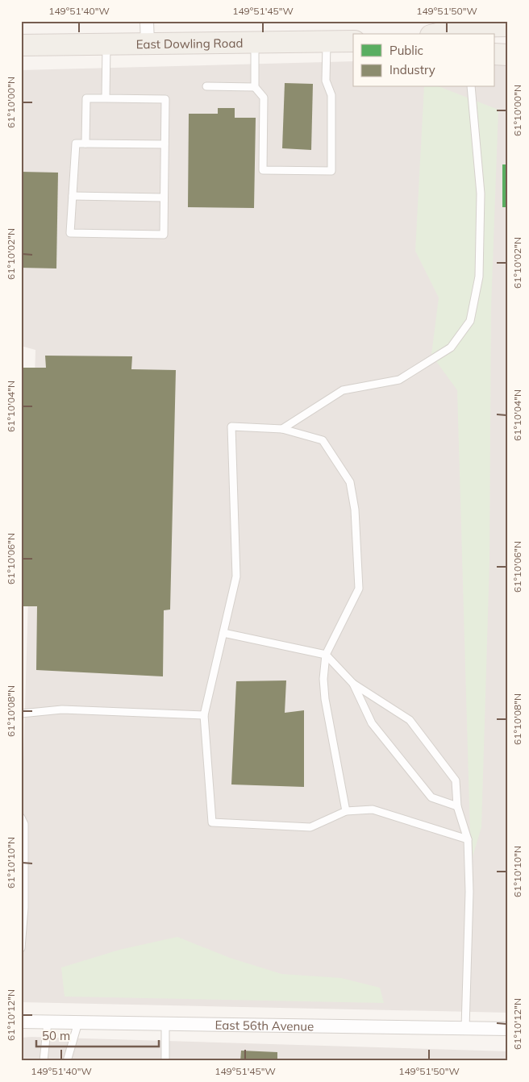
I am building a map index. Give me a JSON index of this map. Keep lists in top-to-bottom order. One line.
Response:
{"streets":{"main road":["East Dowling Road"],"street":["East 56th Avenue"]},"legend":["Public","Industry"],"scale_bar":"50 m","coordinates":["149°51'40\"W","149°51'45\"W","149°51'50\"W","61°10'00\"N","61°10'02\"N","61°10'04\"N","61°10'06\"N","61°10'08\"N","61°10'10\"N","61°10'12\"N"]}
